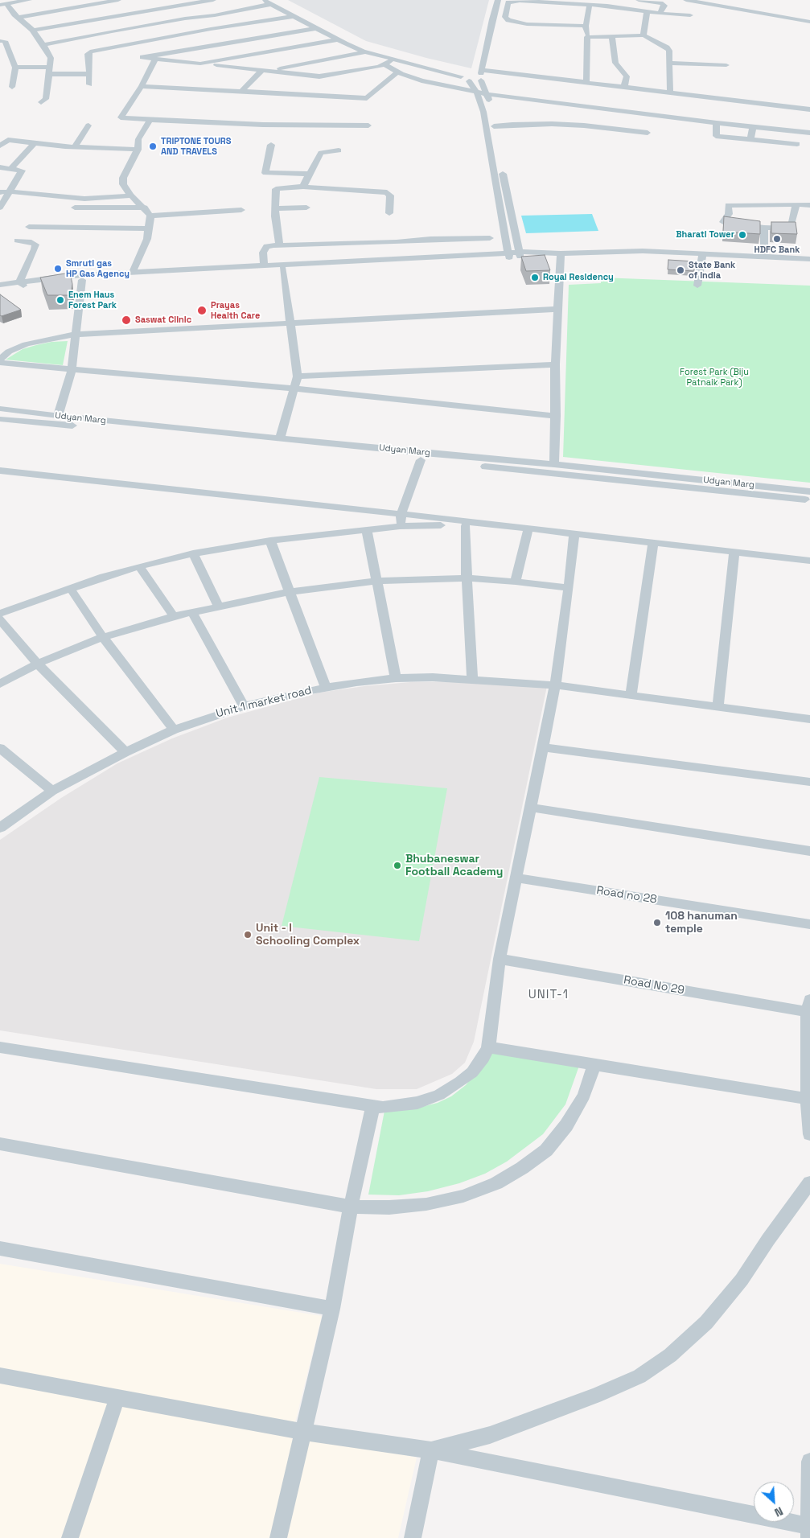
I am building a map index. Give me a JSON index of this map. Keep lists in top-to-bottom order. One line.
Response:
{"streets":{"street":["Udyan Marg","Unit 1 market road","Road no 28","Road No 29"]},"districts":["UNIT-1"],"parks":["Forest Park (Biju Patnaik Park)"],"places":["TRIPTONE TOURS AND TRAVELS","Bharati Tower","HDFC Bank","Smruti gas HP Gas Agency","State Bank of India","Royal Residency","Enem Haus Forest Park","Prayas Health Care","Saswat Clinic","Bhubaneswar Football Academy","108 hanuman temple","Unit - I Schooling Complex"],"north":"bottom right"}
